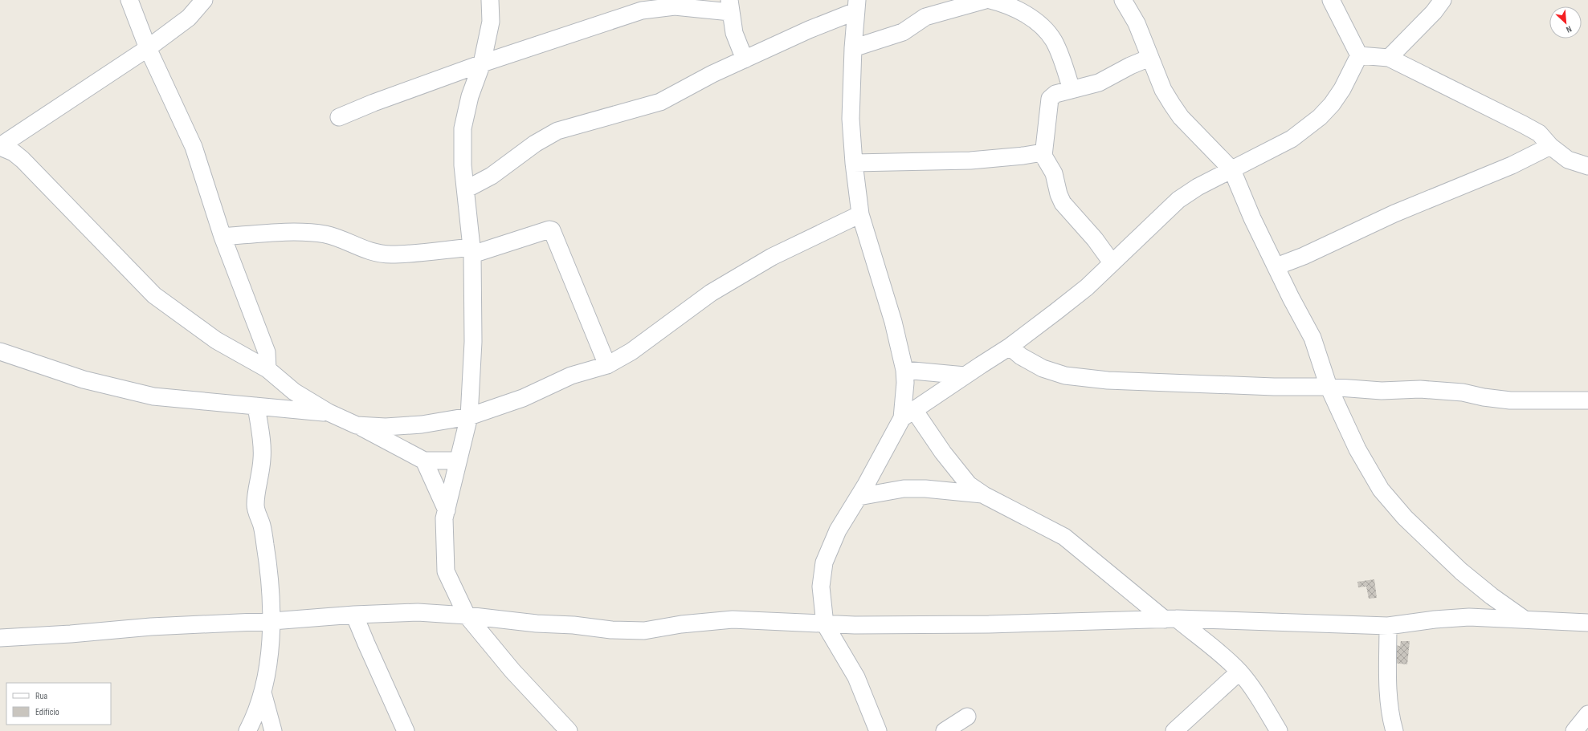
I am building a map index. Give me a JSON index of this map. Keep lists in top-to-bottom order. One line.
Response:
{"legend":["Rua","Edifício"],"north":"bottom right"}
